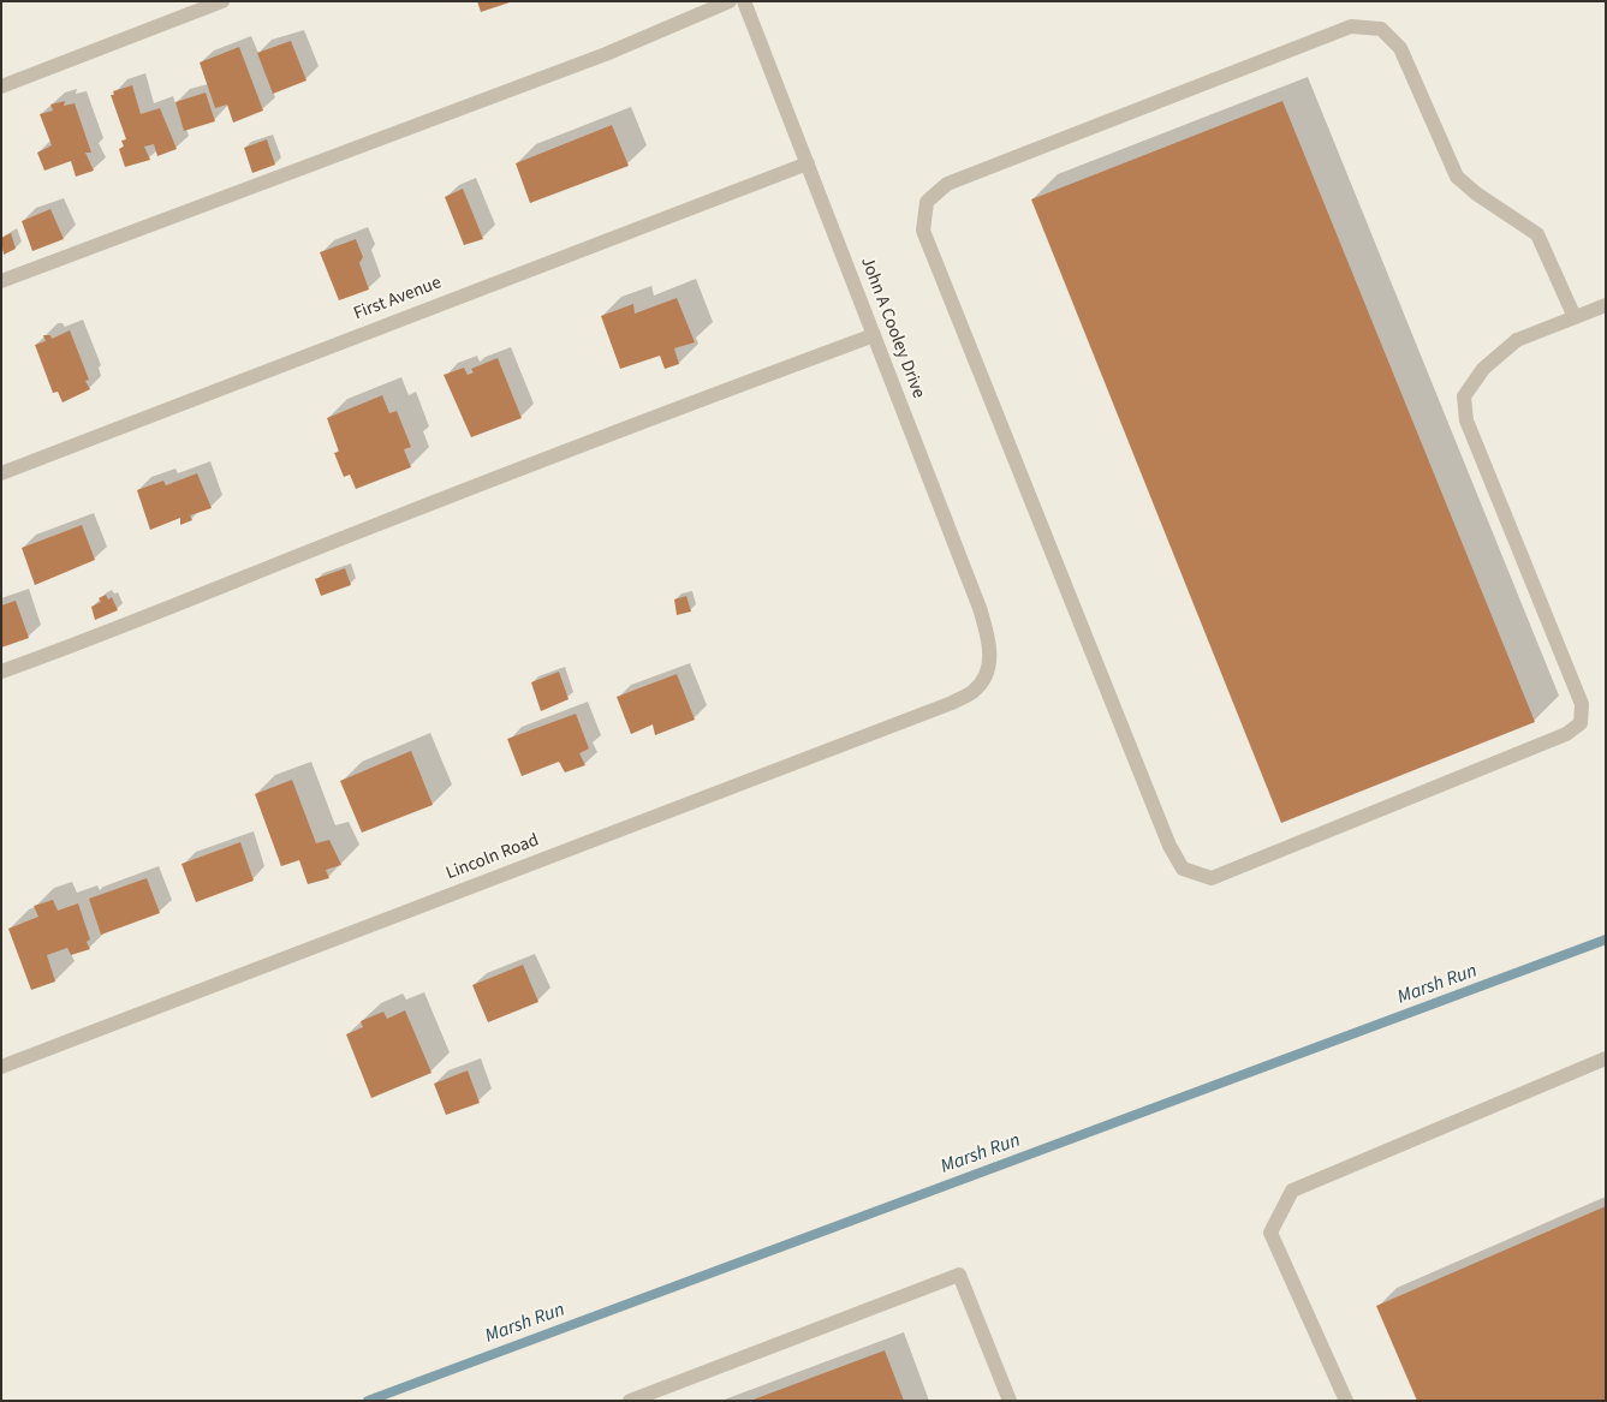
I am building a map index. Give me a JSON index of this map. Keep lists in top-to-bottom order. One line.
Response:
{"streets":{"street":["First Avenue","John A Cooley Drive","Lincoln Road"]},"crossings":[["First Avenue","John A Cooley Drive"],["John A Cooley Drive","Lincoln Road"]],"water":["Marsh Run"]}
